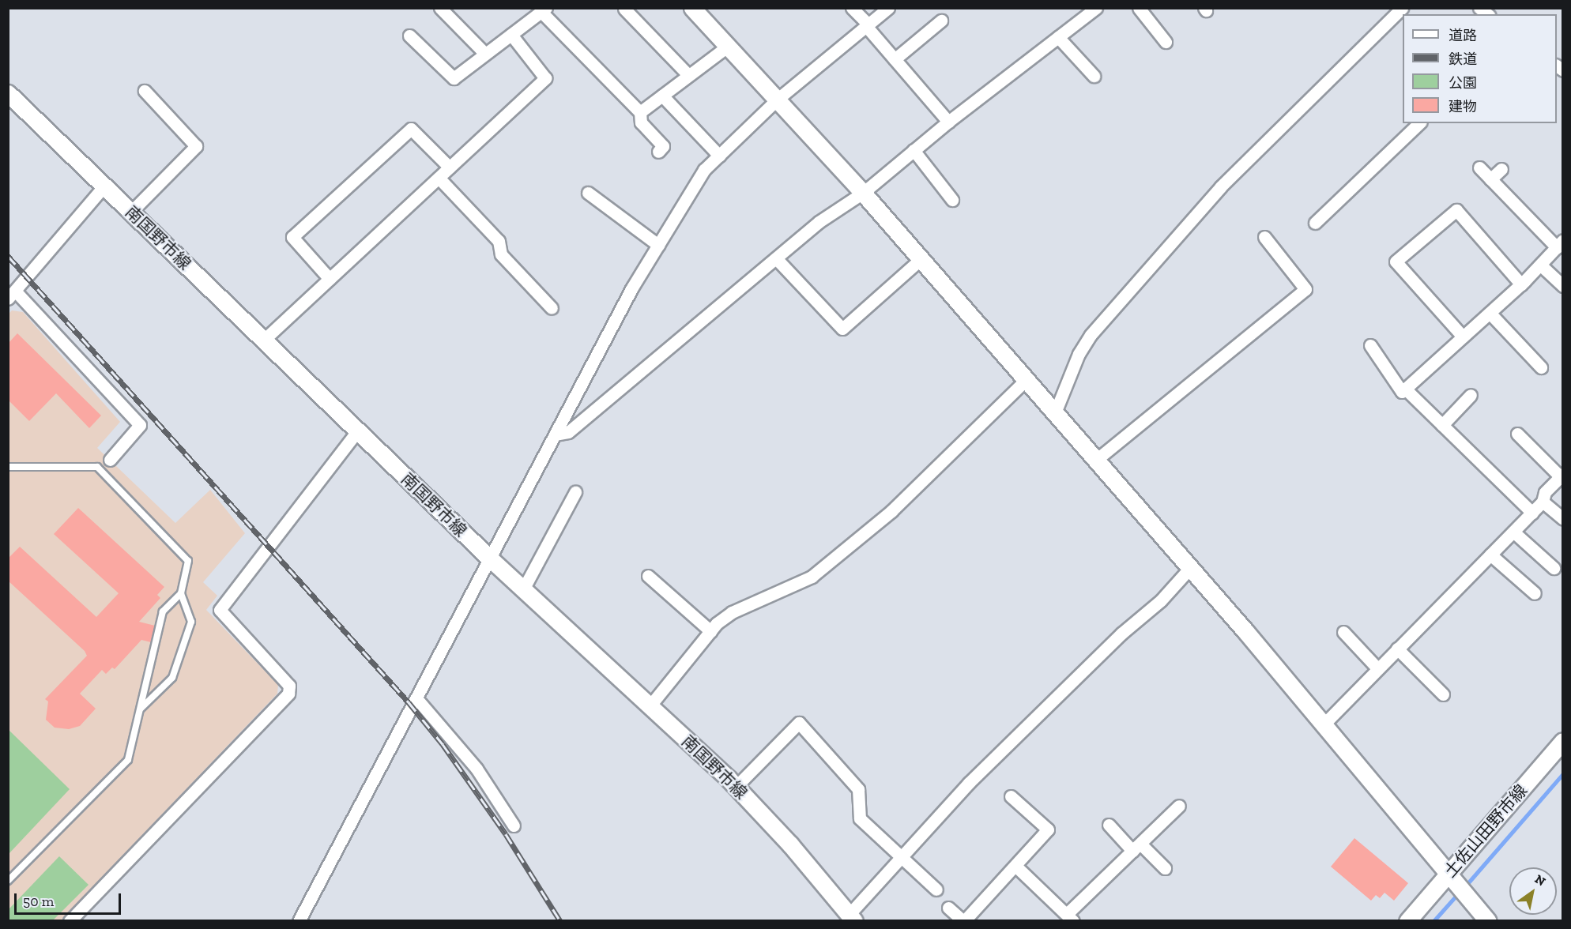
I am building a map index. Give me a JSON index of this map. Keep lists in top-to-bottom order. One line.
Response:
{"streets":{"main road":["南国野市線","土佐山田野市線"]},"legend":["道路","鉄道","公園","建物"],"scale_bar":"50 m","north":"top right"}
